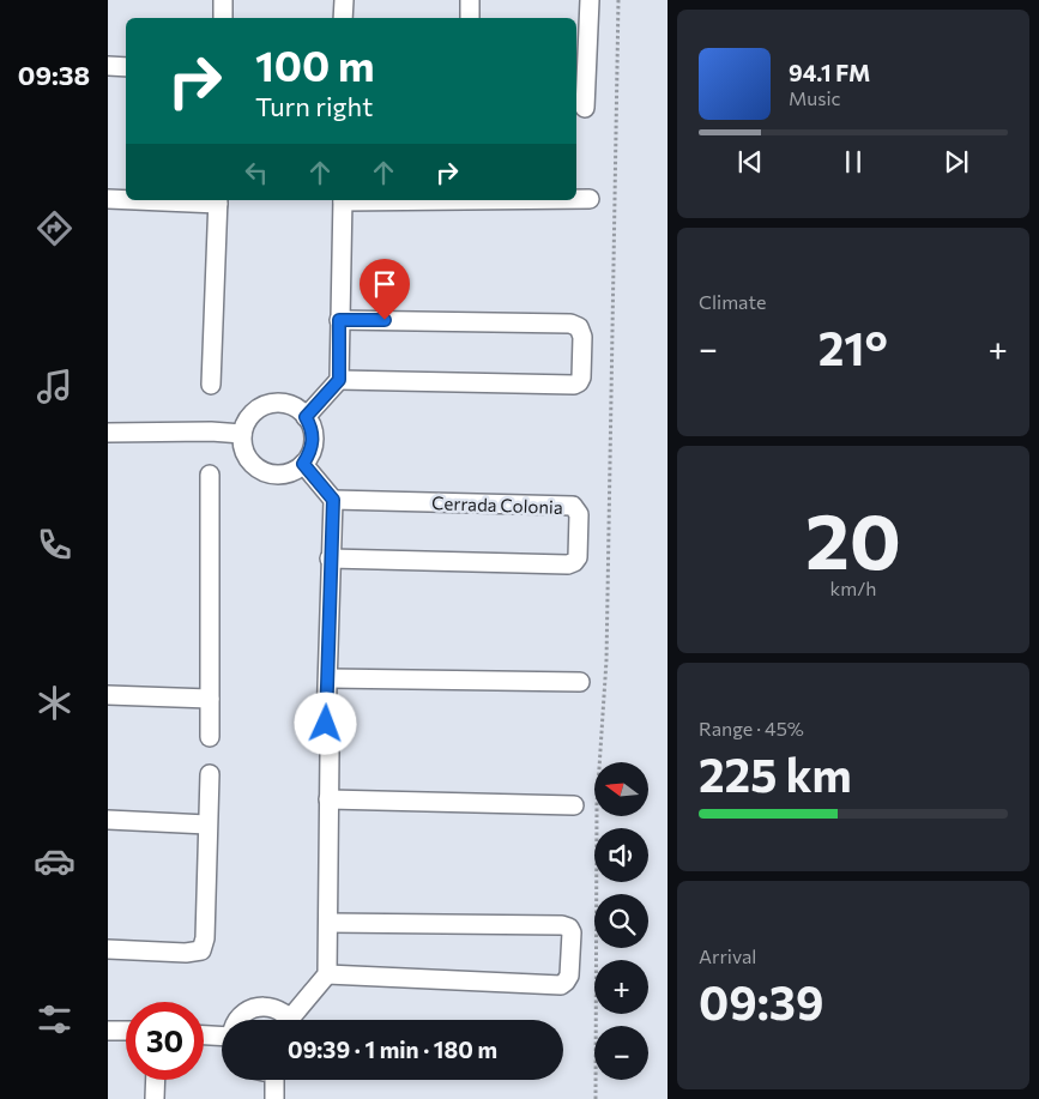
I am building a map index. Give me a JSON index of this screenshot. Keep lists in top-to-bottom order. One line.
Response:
{"streets":{"street":["Cerrada Colonia"]},"north":"left","page":{"tabs":"09:38","turn":["100 m","Turn right"],"song":["94.1 FM","Music"],"tile":["Climate",["20","km/h"],["Range · 45%","225 km"],["Arrival","09:39"]],"heat":["−","21°","+"],"map_buttons":["+","−"],"limit":"30","trip":"09:39 · 1 min · 180 m"}}
